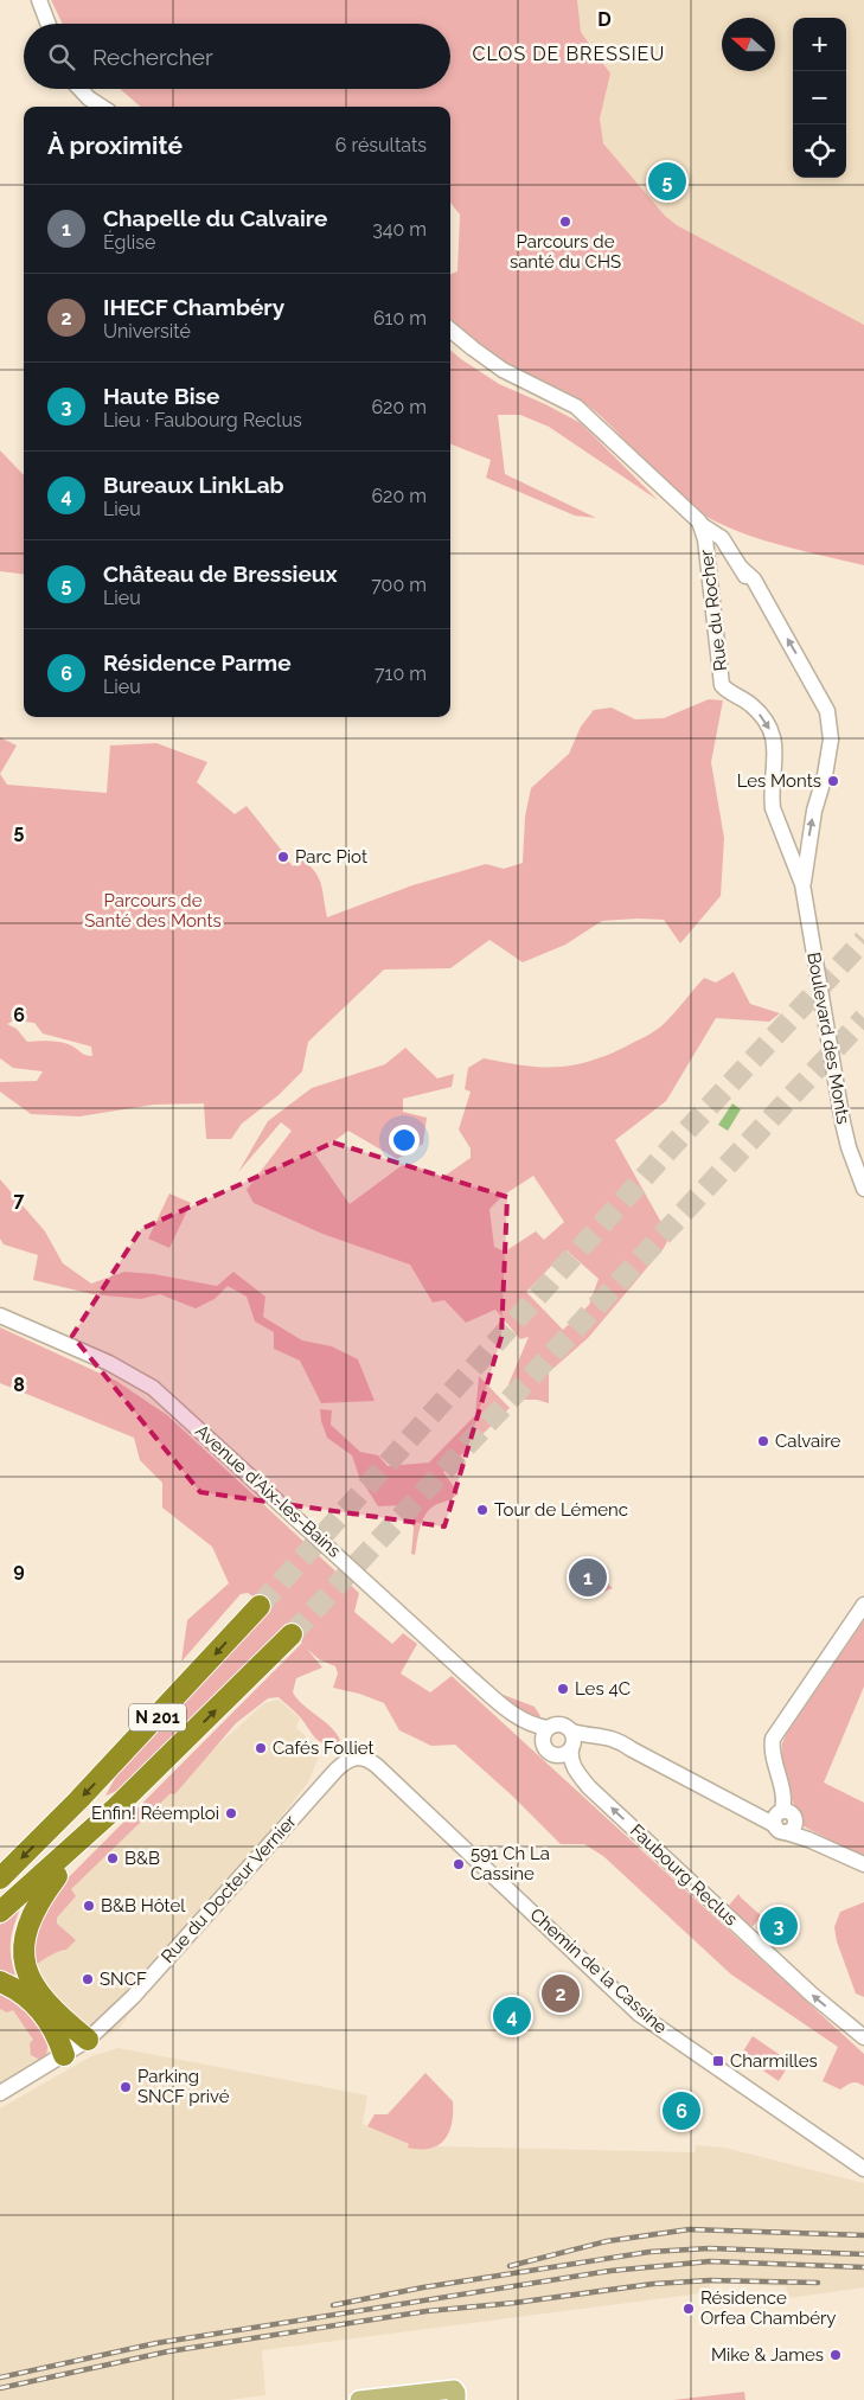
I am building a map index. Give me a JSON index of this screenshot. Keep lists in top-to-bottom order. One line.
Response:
{"streets":{"highway":["N 201"],"main road":["Rue du Rocher","Boulevard des Monts","Avenue d'Aix-les-Bains","Faubourg Reclus","Rue du Docteur Vernier","Chemin de la Cassine"]},"crossings":[["Rue du Rocher","Boulevard des Monts"],["Avenue d'Aix-les-Bains","Faubourg Reclus"],["Rue du Docteur Vernier","Chemin de la Cassine"]],"one_way":["Faubourg Reclus"],"districts":["CLOS DE BRESSIEU"],"parks":["Parcours de Santé des Monts"],"places":{"other":["Parcours de santé du CHS","Les Monts","Parc Piot","Calvaire","Tour de Lémenc","Les 4C","Cafés Folliet","Enfin! Réemploi","B&B","591 Ch La Cassine","B&B Hôtel","SNCF","Parking SNCF privé","Résidence Orfea Chambéry","Mike & James"],"transit":["Charmilles"]},"north":"left","page":{"map_buttons":["+","−"],"search":"Rechercher","heading":["À proximité","6 résultats"],"pins":["5","1","3","2","4","6"],"list":[{"mark":"1","name":"Chapelle du Calvaire","note":"Église","value":"340 m"},{"mark":"2","name":"IHECF Chambéry","note":"Université","value":"610 m"},{"mark":"3","name":"Haute Bise","note":"Lieu · Faubourg Reclus","value":"620 m"},{"mark":"4","name":"Bureaux LinkLab","note":"Lieu","value":"620 m"},{"mark":"5","name":"Château de Bressieux","note":"Lieu","value":"700 m"},{"mark":"6","name":"Résidence Parme","note":"Lieu","value":"710 m"}]},"grid":{"columns":["D"],"rows":["5","6","7","8","9"]}}
